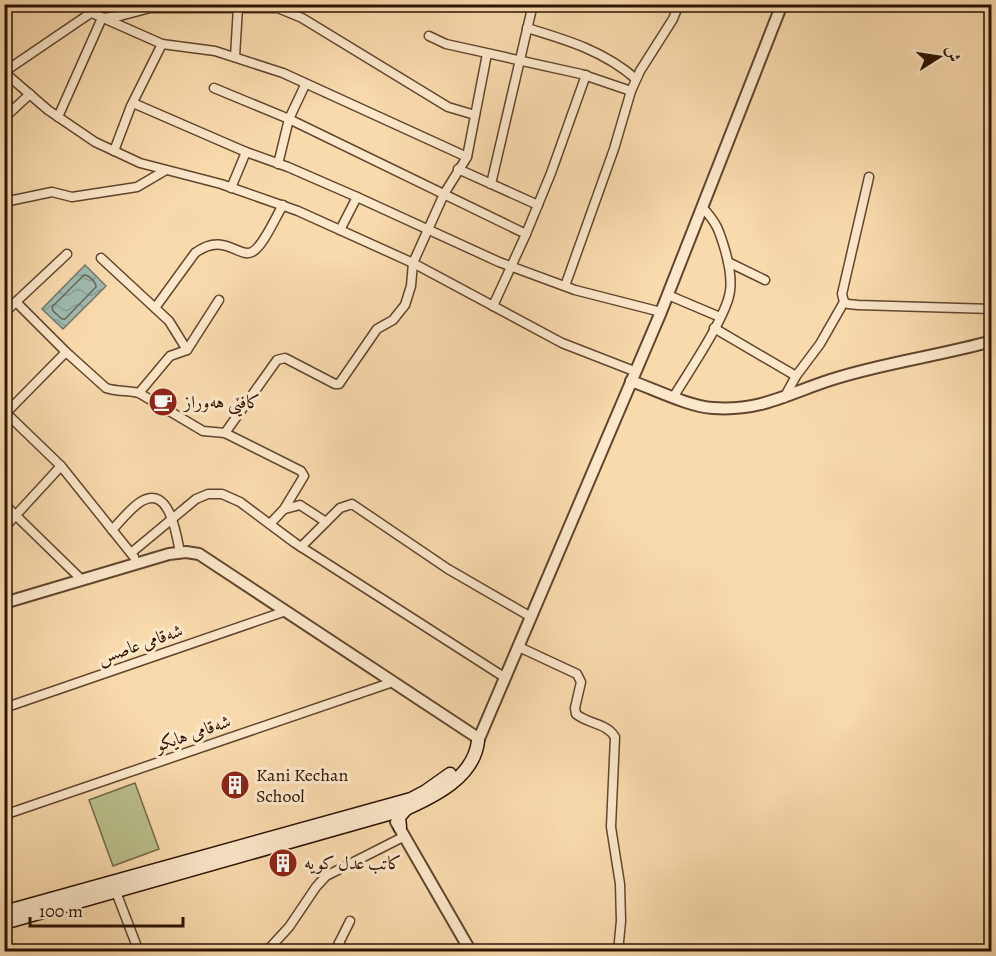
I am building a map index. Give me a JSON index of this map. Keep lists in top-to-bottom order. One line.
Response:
{"streets":{"street":["شه‌قامی عاصس","شه‌قامی هایكو"]},"places":{"cafe":["کافێی هەوراز"],"building":["Kani Kechan School","كاتب عدل كويه"]},"scale_bar":"100 m","north":"right"}
